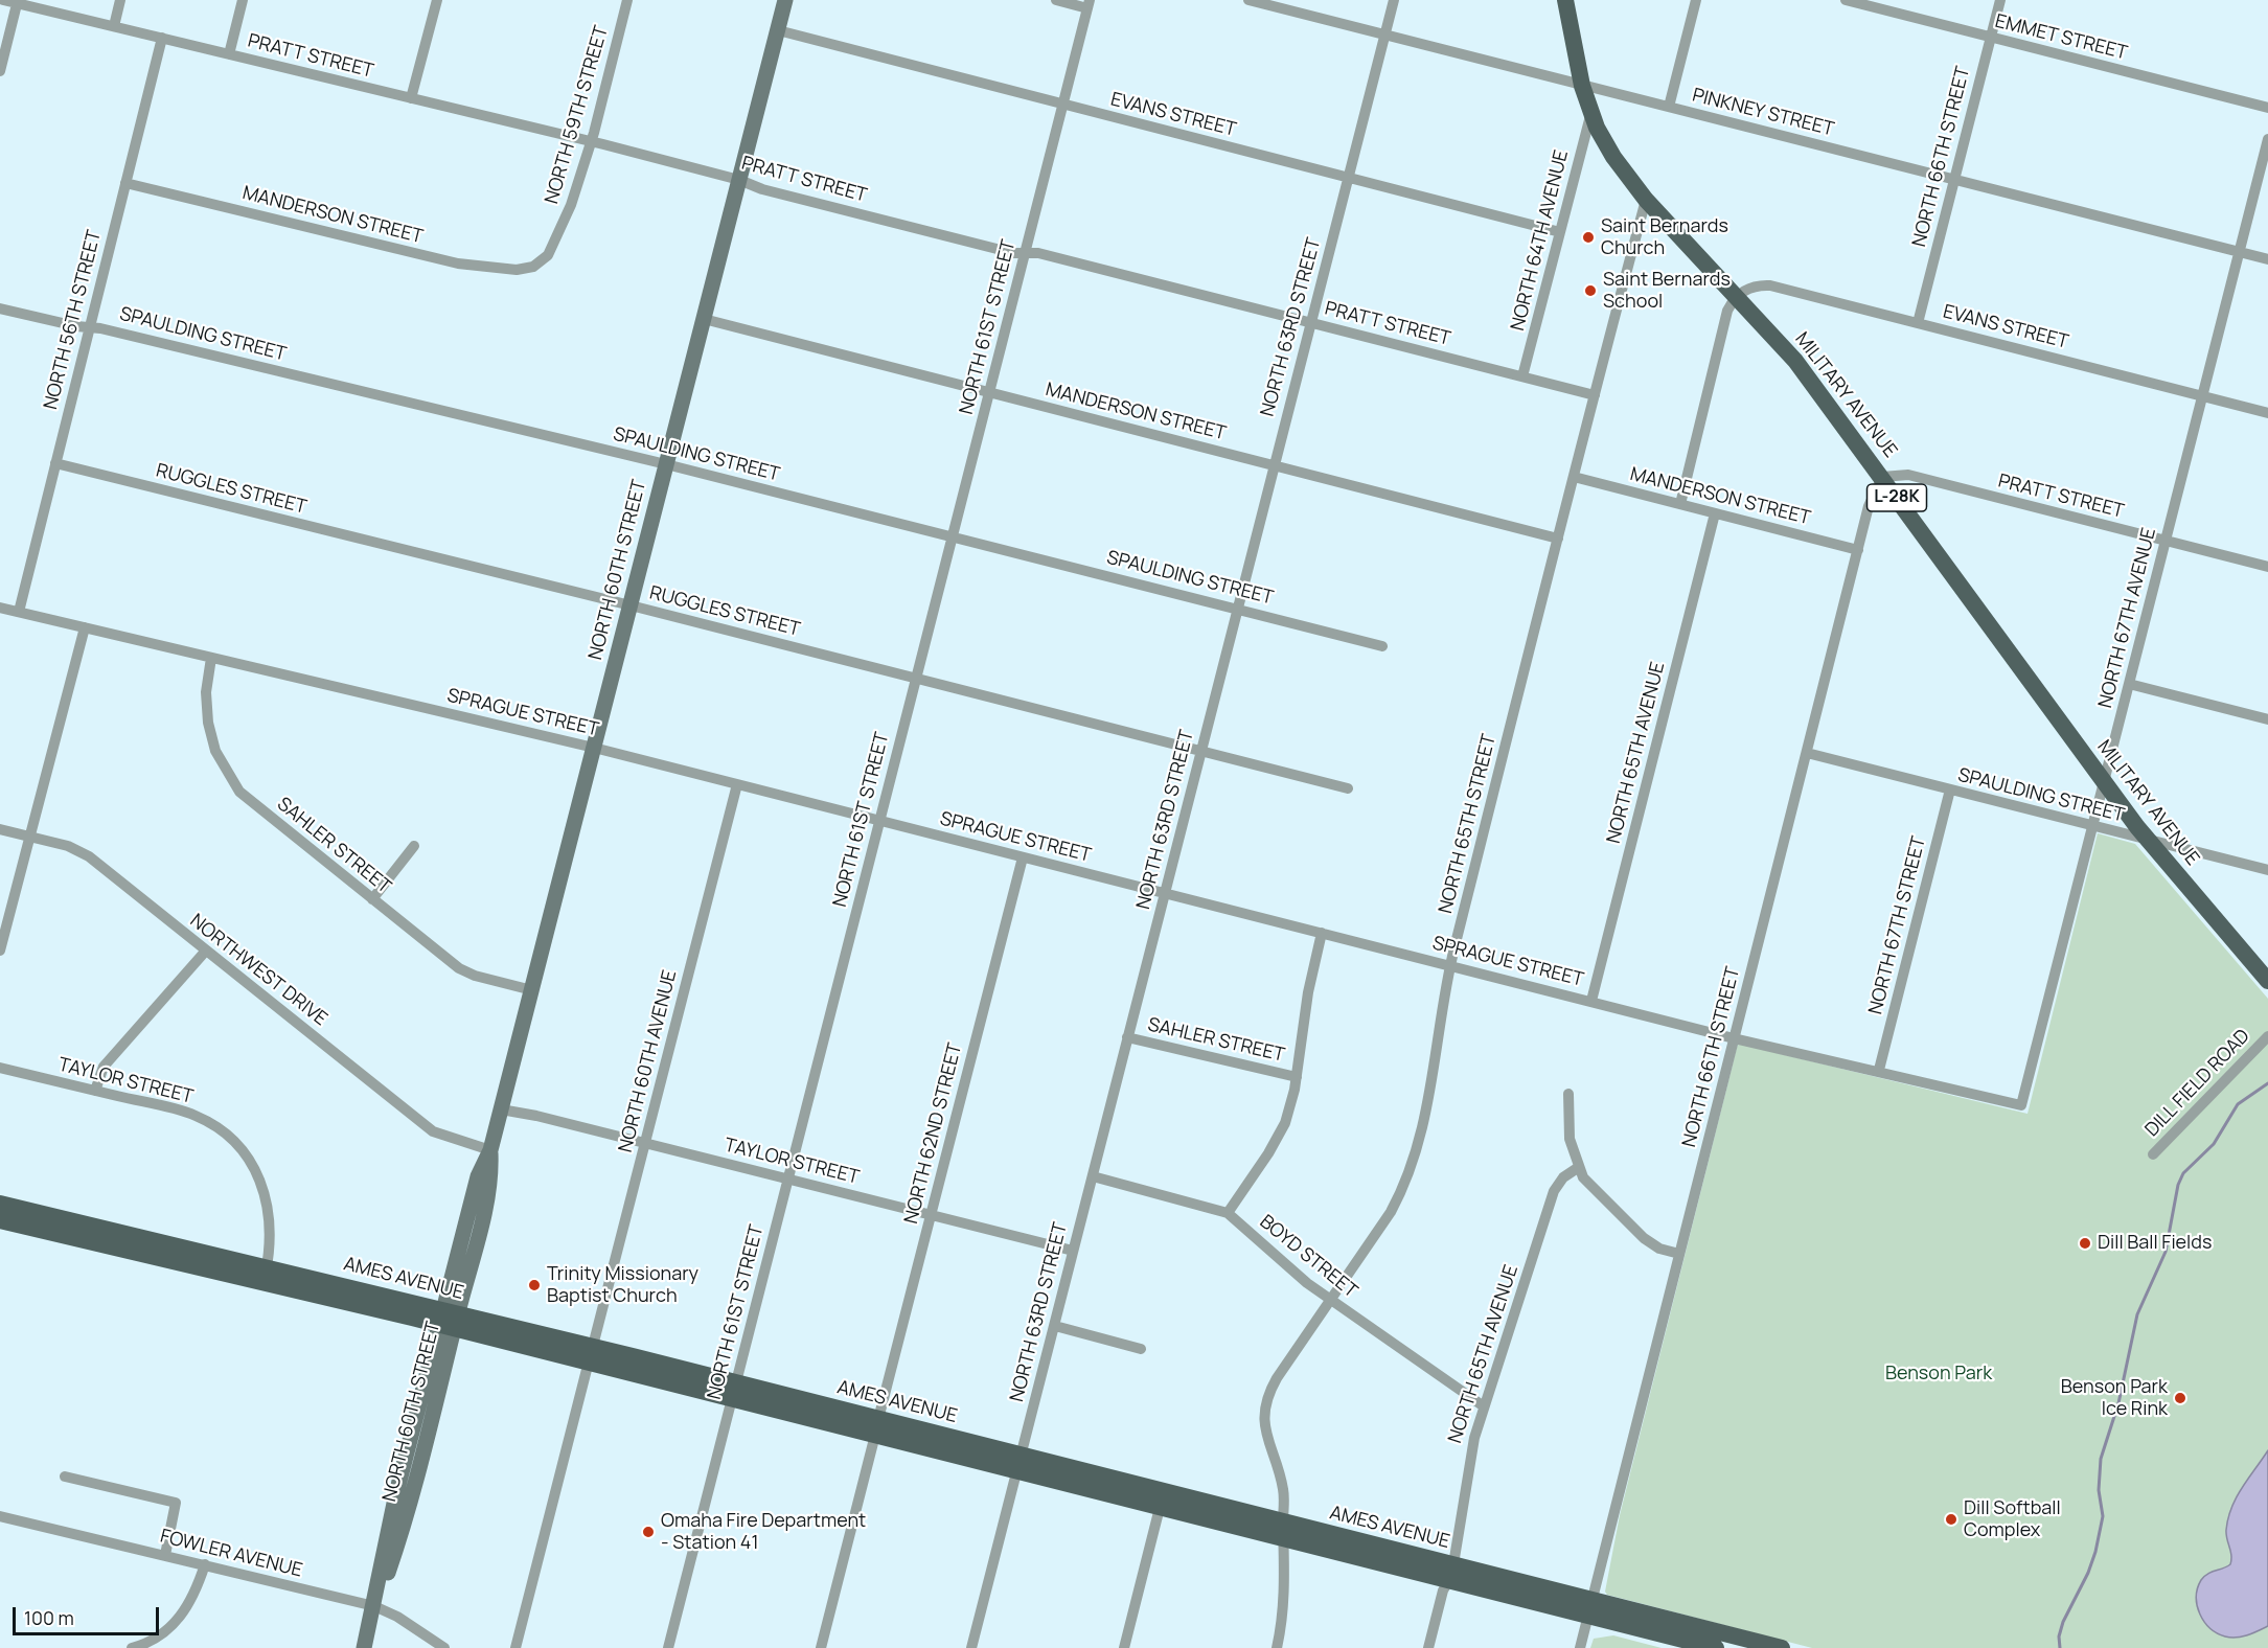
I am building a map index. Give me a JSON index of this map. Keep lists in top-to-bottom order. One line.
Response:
{"streets":{"main road":["MILITARY AVENUE","L-28K","NORTH 60TH STREET","AMES AVENUE"],"street":["EMMET STREET","PRATT STREET","PINKNEY STREET","NORTH 59TH STREET","EVANS STREET","NORTH 66TH STREET","MANDERSON STREET","NORTH 64TH AVENUE","NORTH 56TH STREET","NORTH 61ST STREET","NORTH 63RD STREET","SPAULDING STREET","RUGGLES STREET","NORTH 67TH AVENUE","SPRAGUE STREET","NORTH 65TH AVENUE","NORTH 65TH STREET","SAHLER STREET","NORTH 67TH STREET","NORTHWEST DRIVE","NORTH 60TH AVENUE","TAYLOR STREET","DILL FIELD ROAD","NORTH 62ND STREET","BOYD STREET","FOWLER AVENUE"]},"crossings":[["EMMET STREET","NORTH 66TH STREET"],["PRATT STREET","NORTH 59TH STREET"],["PRATT STREET","NORTH 66TH STREET"],["PRATT STREET","NORTH 64TH AVENUE"],["PRATT STREET","NORTH 56TH STREET"],["PRATT STREET","NORTH 61ST STREET"],["PRATT STREET","NORTH 63RD STREET"],["PRATT STREET","MILITARY AVENUE"],["PRATT STREET","NORTH 60TH STREET"],["PRATT STREET","NORTH 67TH AVENUE"],["PRATT STREET","NORTH 65TH STREET"],["PINKNEY STREET","NORTH 66TH STREET"],["PINKNEY STREET","NORTH 63RD STREET"],["PINKNEY STREET","MILITARY AVENUE"],["PINKNEY STREET","NORTH 67TH AVENUE"],["NORTH 59TH STREET","MANDERSON STREET"],["EVANS STREET","NORTH 66TH STREET"],["EVANS STREET","NORTH 64TH AVENUE"],["EVANS STREET","NORTH 61ST STREET"],["EVANS STREET","NORTH 63RD STREET"],["EVANS STREET","MILITARY AVENUE"],["EVANS STREET","NORTH 60TH STREET"],["EVANS STREET","NORTH 67TH AVENUE"],["NORTH 66TH STREET","MANDERSON STREET"],["NORTH 66TH STREET","SPAULDING STREET"],["NORTH 66TH STREET","MILITARY AVENUE"],["NORTH 66TH STREET","SPRAGUE STREET"],["NORTH 66TH STREET","AMES AVENUE"],["MANDERSON STREET","NORTH 56TH STREET"],["MANDERSON STREET","NORTH 61ST STREET"],["MANDERSON STREET","NORTH 63RD STREET"],["MANDERSON STREET","NORTH 60TH STREET"],["MANDERSON STREET","NORTH 65TH AVENUE"],["MANDERSON STREET","NORTH 65TH STREET"],["NORTH 64TH AVENUE","MILITARY AVENUE"],["NORTH 56TH STREET","SPAULDING STREET"],["NORTH 56TH STREET","RUGGLES STREET"],["NORTH 56TH STREET","SPRAGUE STREET"],["NORTH 61ST STREET","SPAULDING STREET"],["NORTH 61ST STREET","RUGGLES STREET"],["NORTH 61ST STREET","SPRAGUE STREET"],["NORTH 61ST STREET","TAYLOR STREET"],["NORTH 61ST STREET","AMES AVENUE"],["NORTH 63RD STREET","SPAULDING STREET"],["NORTH 63RD STREET","RUGGLES STREET"],["NORTH 63RD STREET","SPRAGUE STREET"],["NORTH 63RD STREET","SAHLER STREET"],["NORTH 63RD STREET","TAYLOR STREET"],["NORTH 63RD STREET","BOYD STREET"],["NORTH 63RD STREET","AMES AVENUE"],["SPAULDING STREET","MILITARY AVENUE"],["SPAULDING STREET","NORTH 60TH STREET"],["SPAULDING STREET","NORTH 67TH AVENUE"],["SPAULDING STREET","NORTH 67TH STREET"],["MILITARY AVENUE","NORTH 67TH AVENUE"],["MILITARY AVENUE","NORTH 65TH STREET"],["RUGGLES STREET","NORTH 60TH STREET"],["NORTH 60TH STREET","SPRAGUE STREET"],["NORTH 60TH STREET","SAHLER STREET"],["NORTH 60TH STREET","NORTHWEST DRIVE"],["NORTH 60TH STREET","TAYLOR STREET"],["NORTH 60TH STREET","AMES AVENUE"],["NORTH 60TH STREET","FOWLER AVENUE"],["NORTH 67TH AVENUE","SPRAGUE STREET"],["SPRAGUE STREET","NORTH 65TH AVENUE"],["SPRAGUE STREET","NORTH 65TH STREET"],["SPRAGUE STREET","SAHLER STREET"],["SPRAGUE STREET","NORTH 67TH STREET"],["SPRAGUE STREET","NORTH 60TH AVENUE"],["SPRAGUE STREET","NORTH 62ND STREET"],["NORTH 65TH AVENUE","BOYD STREET"],["NORTH 65TH AVENUE","AMES AVENUE"],["NORTH 65TH STREET","BOYD STREET"],["NORTH 65TH STREET","AMES AVENUE"],["NORTH 60TH AVENUE","TAYLOR STREET"],["NORTH 60TH AVENUE","AMES AVENUE"],["TAYLOR STREET","NORTH 62ND STREET"],["TAYLOR STREET","AMES AVENUE"],["NORTH 62ND STREET","AMES AVENUE"]],"parks":["Benson Park"],"places":["Saint Bernards Church","Saint Bernards School","Dill Ball Fields","Trinity Missionary Baptist Church","Benson Park Ice Rink","Dill Softball Complex","Omaha Fire Department - Station 41"],"scale_bar":"100 m"}
